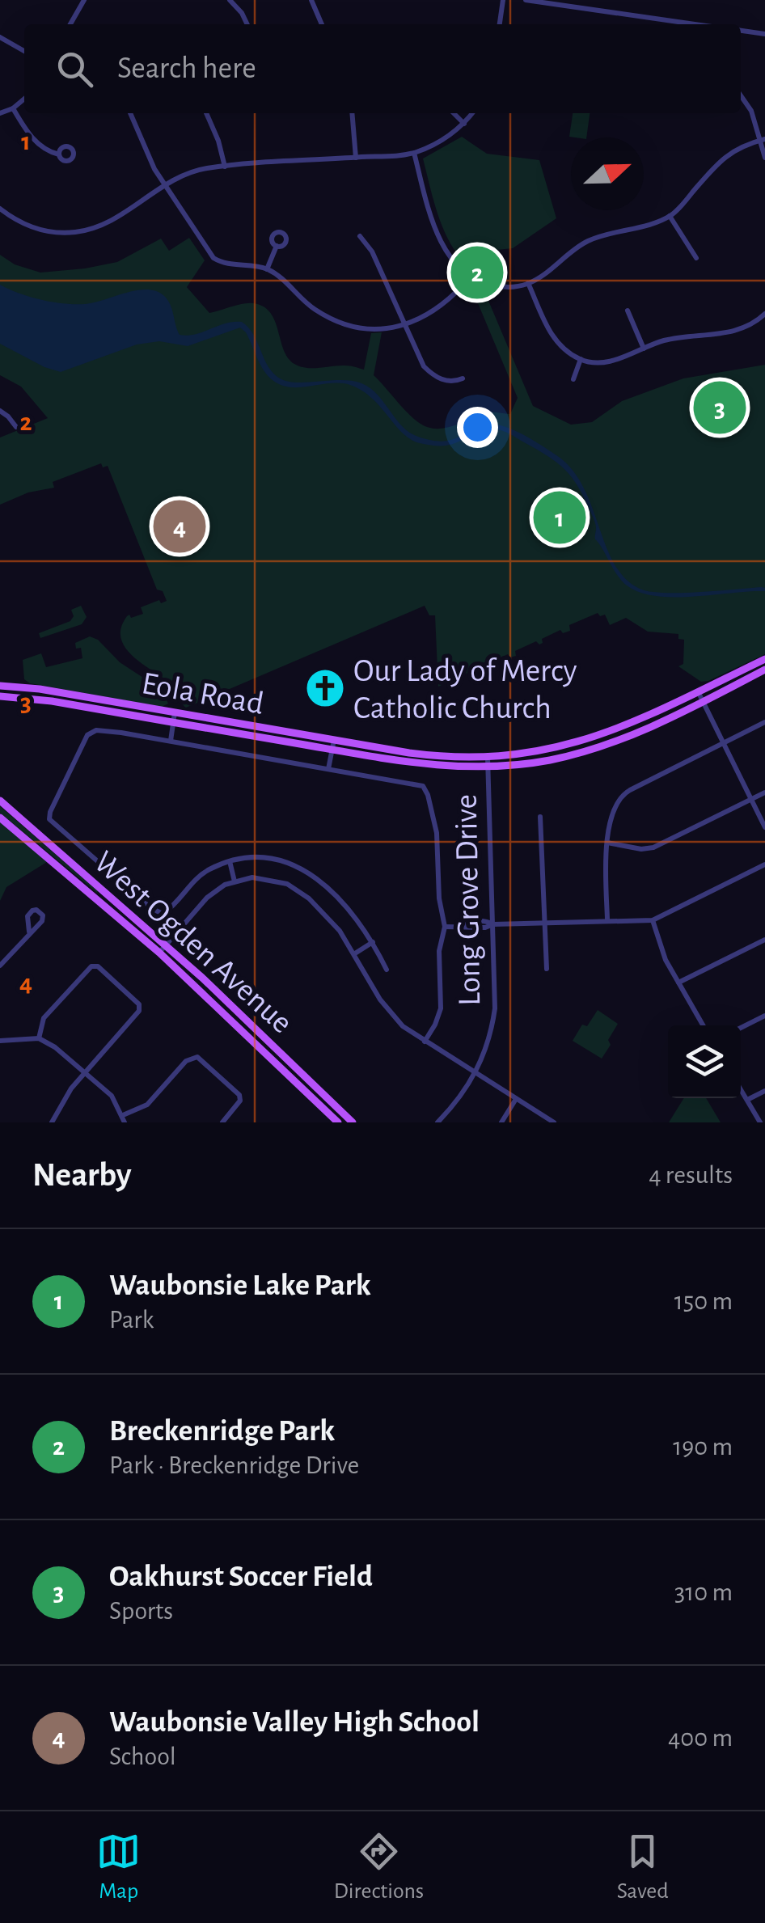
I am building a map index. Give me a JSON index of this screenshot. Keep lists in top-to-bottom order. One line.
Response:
{"streets":{"main road":["Eola Road","West Ogden Avenue"],"street":["Long Grove Drive"]},"crossings":[["Eola Road","Long Grove Drive"]],"places":{"church":["Our Lady of Mercy Catholic Church"]},"north":"right","page":{"search":"Search here","pins":["2","3","1","4"],"heading":["Nearby","4 results"],"list":[{"mark":"1","name":"Waubonsie Lake Park","note":"Park","value":"150 m"},{"mark":"2","name":"Breckenridge Park","note":"Park · Breckenridge Drive","value":"190 m"},{"mark":"3","name":"Oakhurst Soccer Field","note":"Sports","value":"310 m"},{"mark":"4","name":"Waubonsie Valley High School","note":"School","value":"400 m"}],"nav":["Map","Directions","Saved"]},"grid":{"rows":["1","2","3","4"]}}
